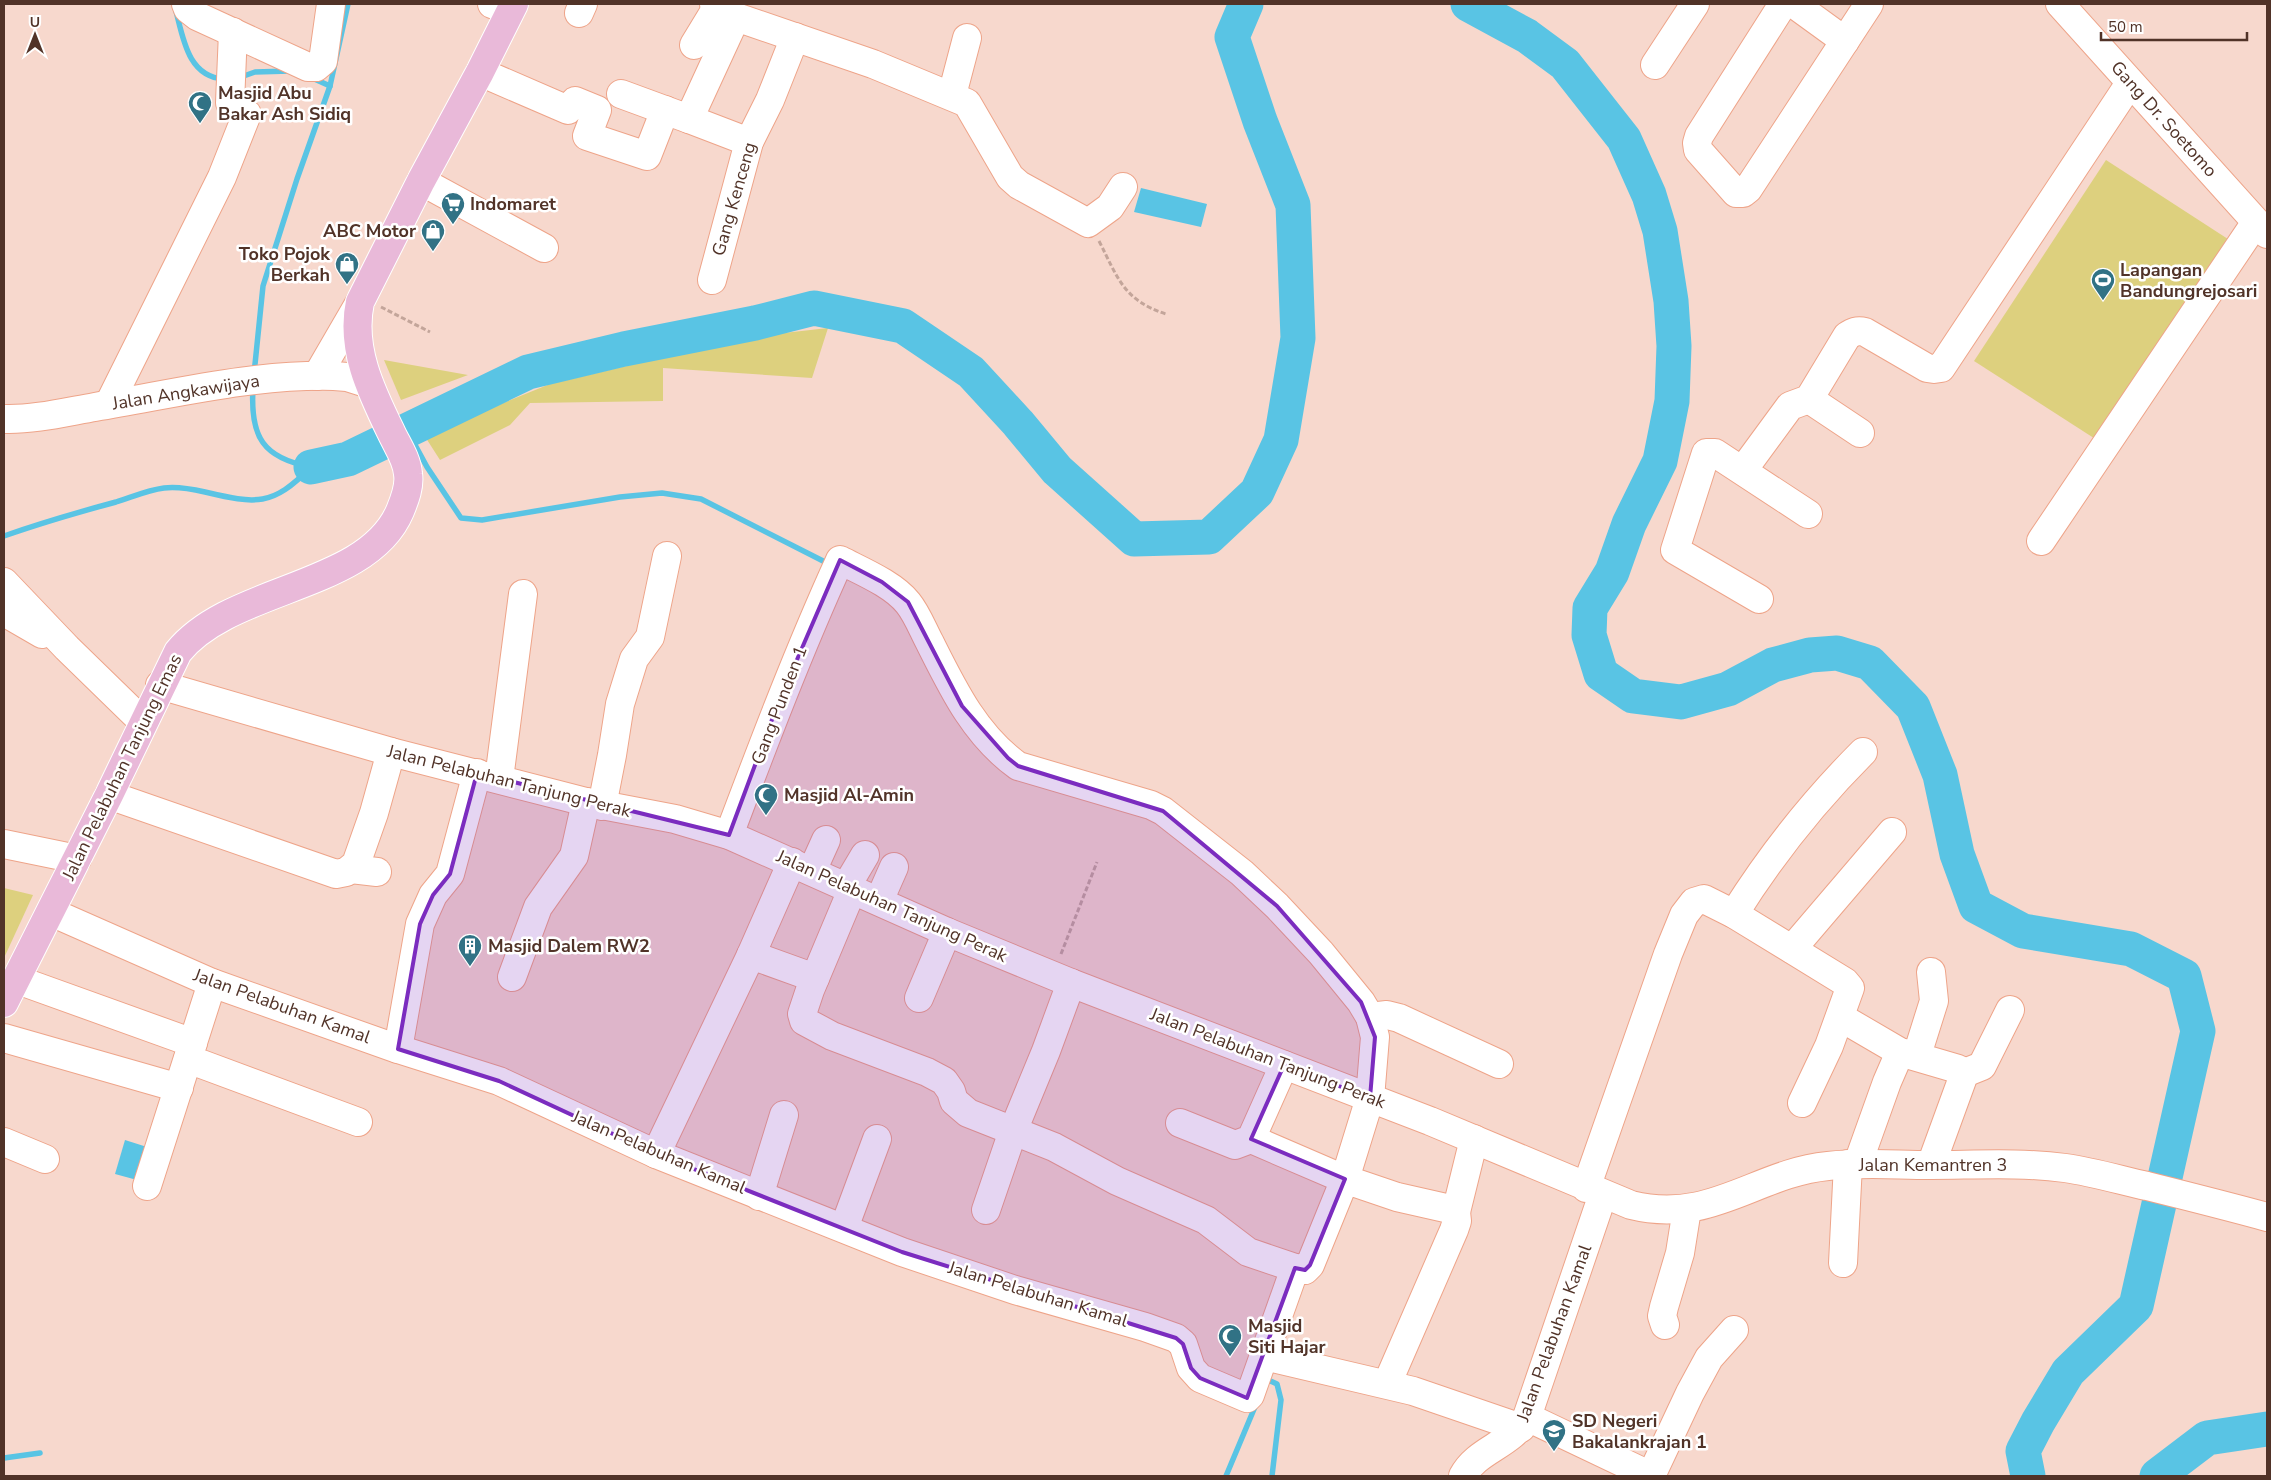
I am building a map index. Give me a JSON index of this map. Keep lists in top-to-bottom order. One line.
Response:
{"streets":{"main road":["Jalan Pelabuhan Tanjung Emas"],"street":["Gang Dr. Soetomo","Gang Kenceng","Jalan Angkawijaya","Gang Punden 1","Jalan Pelabuhan Tanjung Perak","Jalan Pelabuhan Kamal","Jalan Kemantren 3"]},"crossings":[["Jalan Angkawijaya","Jalan Pelabuhan Tanjung Emas"],["Gang Punden 1","Jalan Pelabuhan Tanjung Perak"],["Jalan Pelabuhan Tanjung Emas","Jalan Pelabuhan Tanjung Perak"],["Jalan Pelabuhan Tanjung Emas","Jalan Pelabuhan Kamal"],["Jalan Pelabuhan Tanjung Perak","Jalan Pelabuhan Kamal"],["Jalan Pelabuhan Tanjung Perak","Jalan Kemantren 3"],["Jalan Pelabuhan Kamal","Jalan Kemantren 3"]],"places":{"mosque":["Masjid Abu Bakar Ash Sidiq","Masjid Al-Amin","Masjid Siti Hajar"],"supermarket":["Indomaret"],"shop":["ABC Motor","Toko Pojok Berkah"],"sports":["Lapangan Bandungrejosari"],"building":["Masjid Dalem RW2"],"school or university":["SD Negeri Bakalankrajan 1"]},"scale_bar":"50 m","north":"top"}
